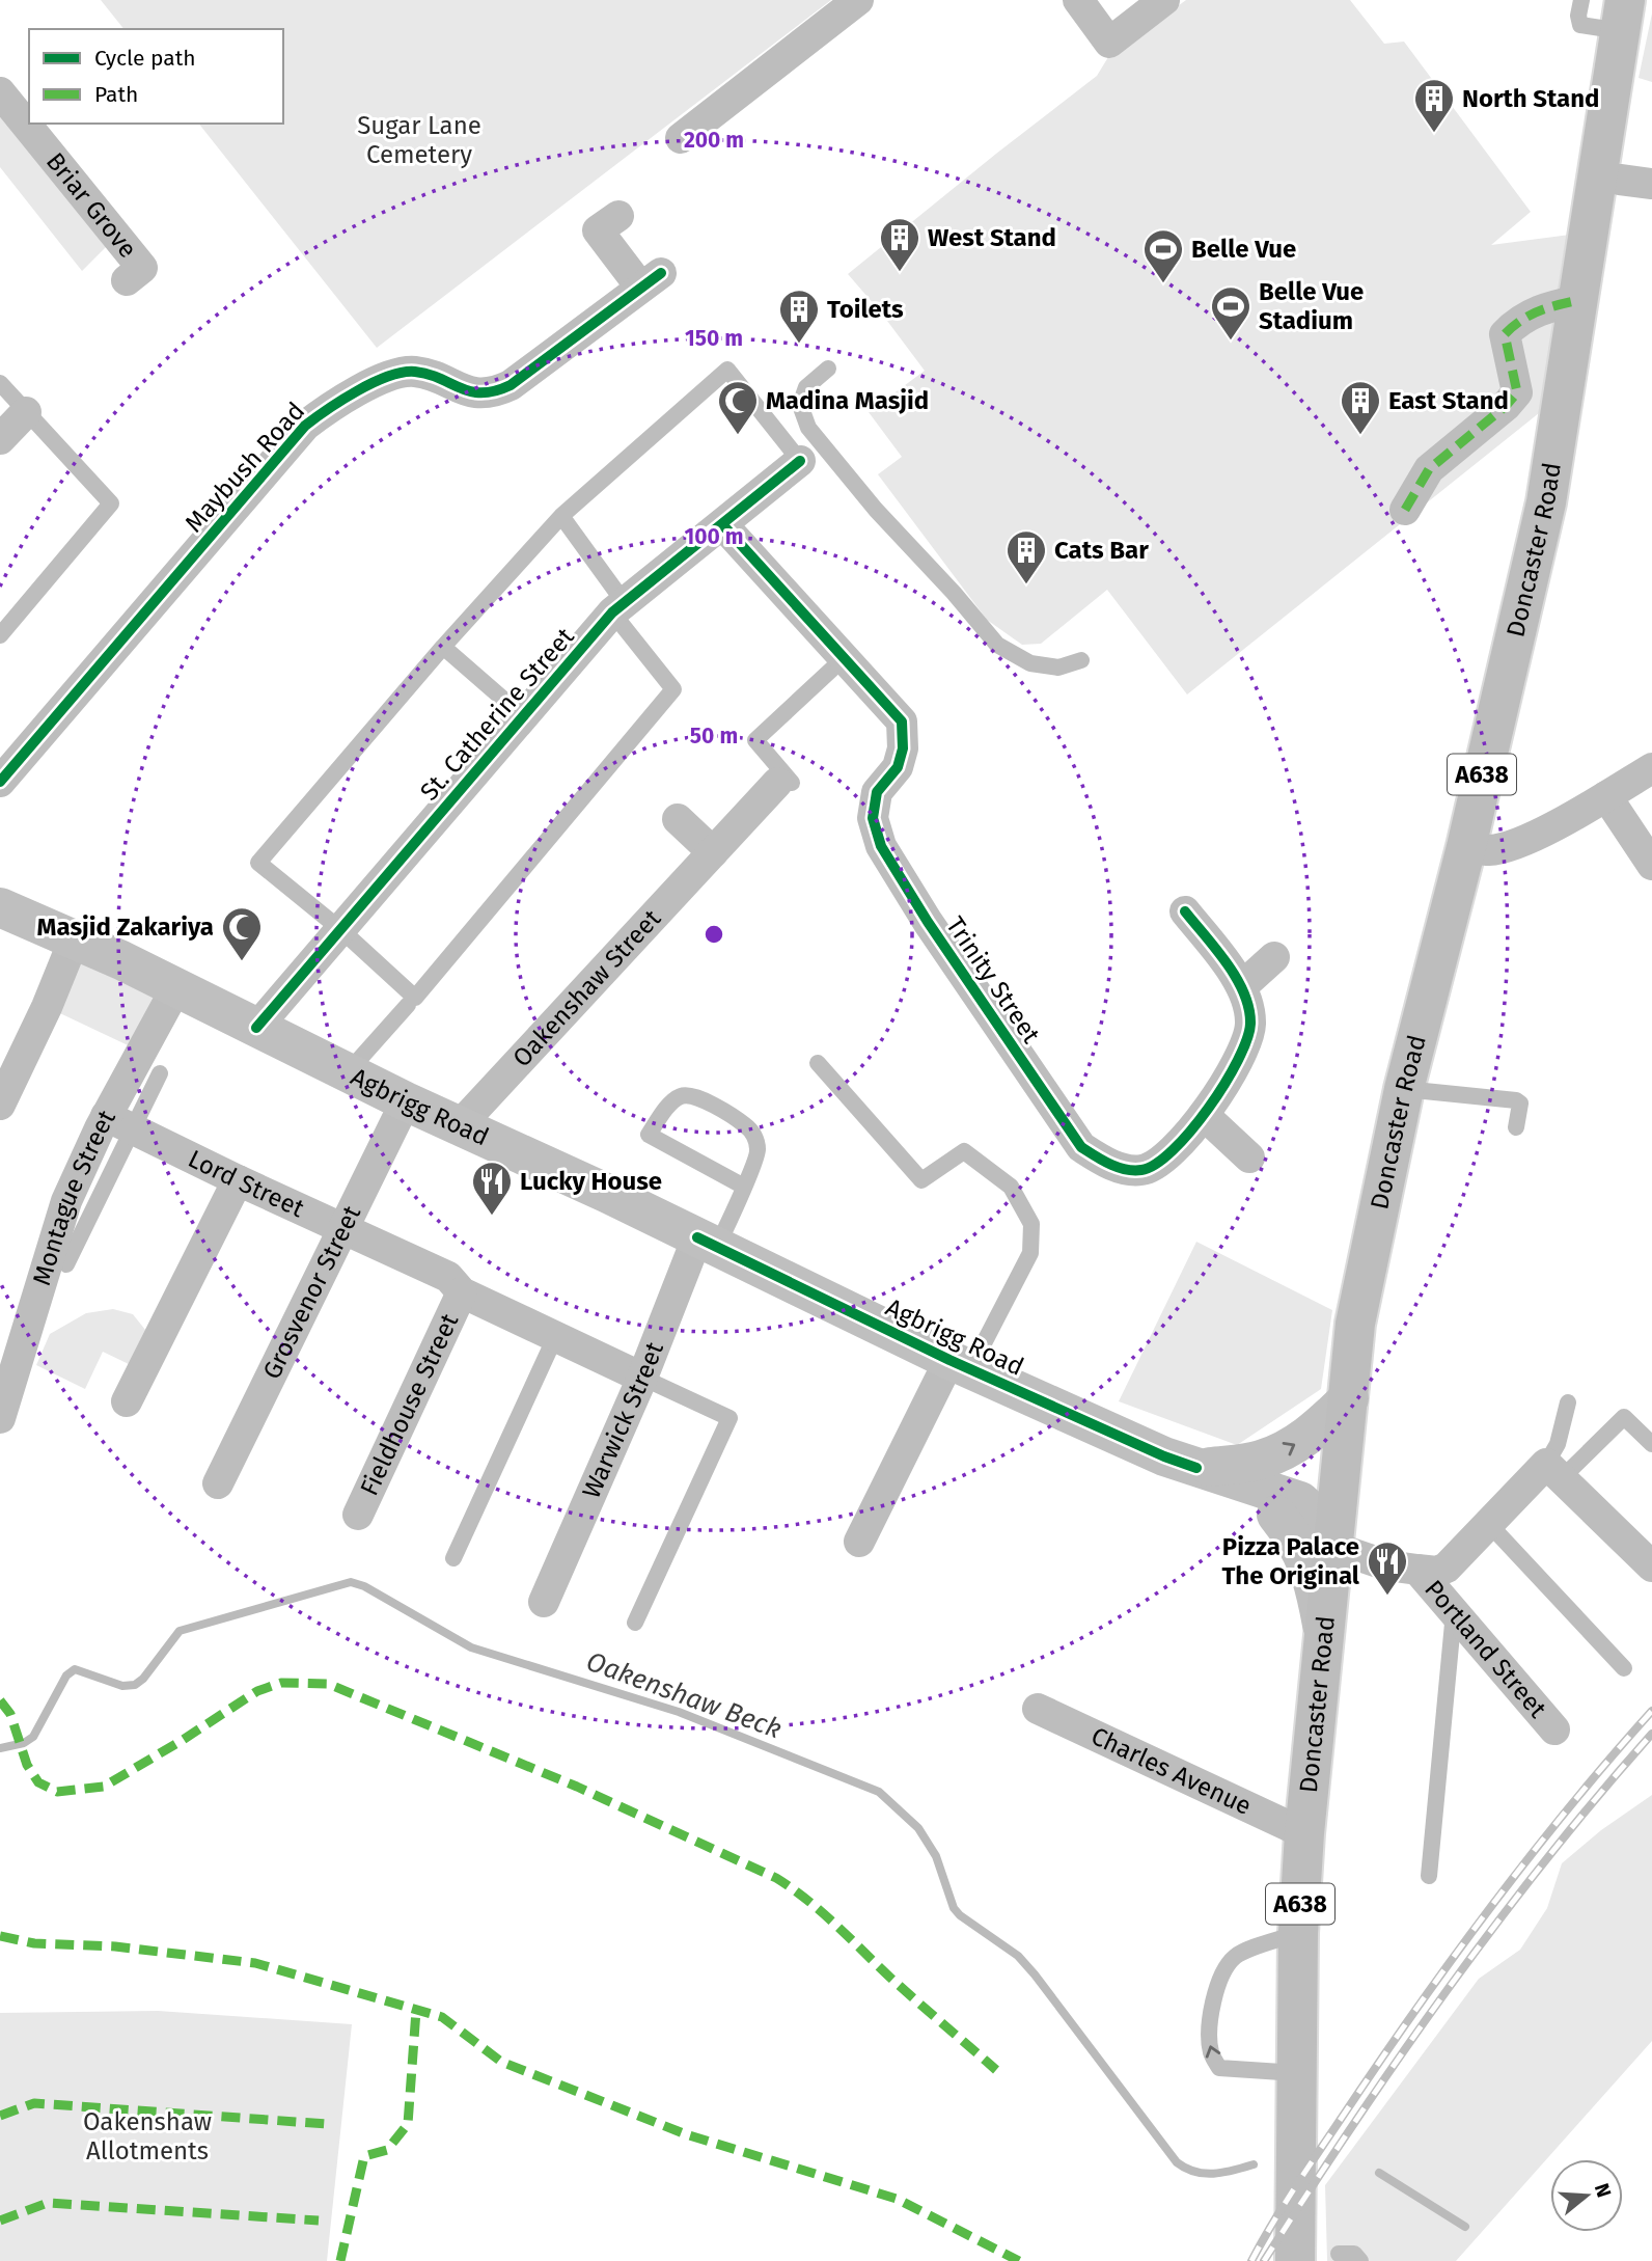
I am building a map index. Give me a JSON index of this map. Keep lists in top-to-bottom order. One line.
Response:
{"streets":{"highway":["Doncaster Road","A638"],"main road":["Agbrigg Road"],"street":["Briar Grove","Maybush Road","St. Catherine Street","Trinity Street","Oakenshaw Street","Lord Street","Montague Street","Grosvenor Street","Fieldhouse Street","Warwick Street","Portland Street","Charles Avenue"]},"crossings":[["Doncaster Road","Agbrigg Road"],["Doncaster Road","Portland Street"],["Doncaster Road","Charles Avenue"],["St. Catherine Street","Trinity Street"],["St. Catherine Street","Agbrigg Road"],["Oakenshaw Street","Agbrigg Road"],["Agbrigg Road","Montague Street"],["Agbrigg Road","Grosvenor Street"],["Agbrigg Road","Warwick Street"],["Agbrigg Road","Portland Street"],["Lord Street","Montague Street"],["Lord Street","Grosvenor Street"],["Lord Street","Fieldhouse Street"],["Lord Street","Warwick Street"]],"water":["Oakenshaw Beck"],"parks":["Sugar Lane Cemetery","Oakenshaw Allotments"],"places":{"building":["North Stand","West Stand","Toilets","East Stand","Cats Bar"],"sports":["Belle Vue","Belle Vue Stadium"],"mosque":["Madina Masjid","Masjid Zakariya"],"restaurant":["Lucky House","Pizza Palace The Original"]},"legend":["Cycle path","Path"],"north":"right","rings":["200 m","150 m","100 m","50 m"]}
